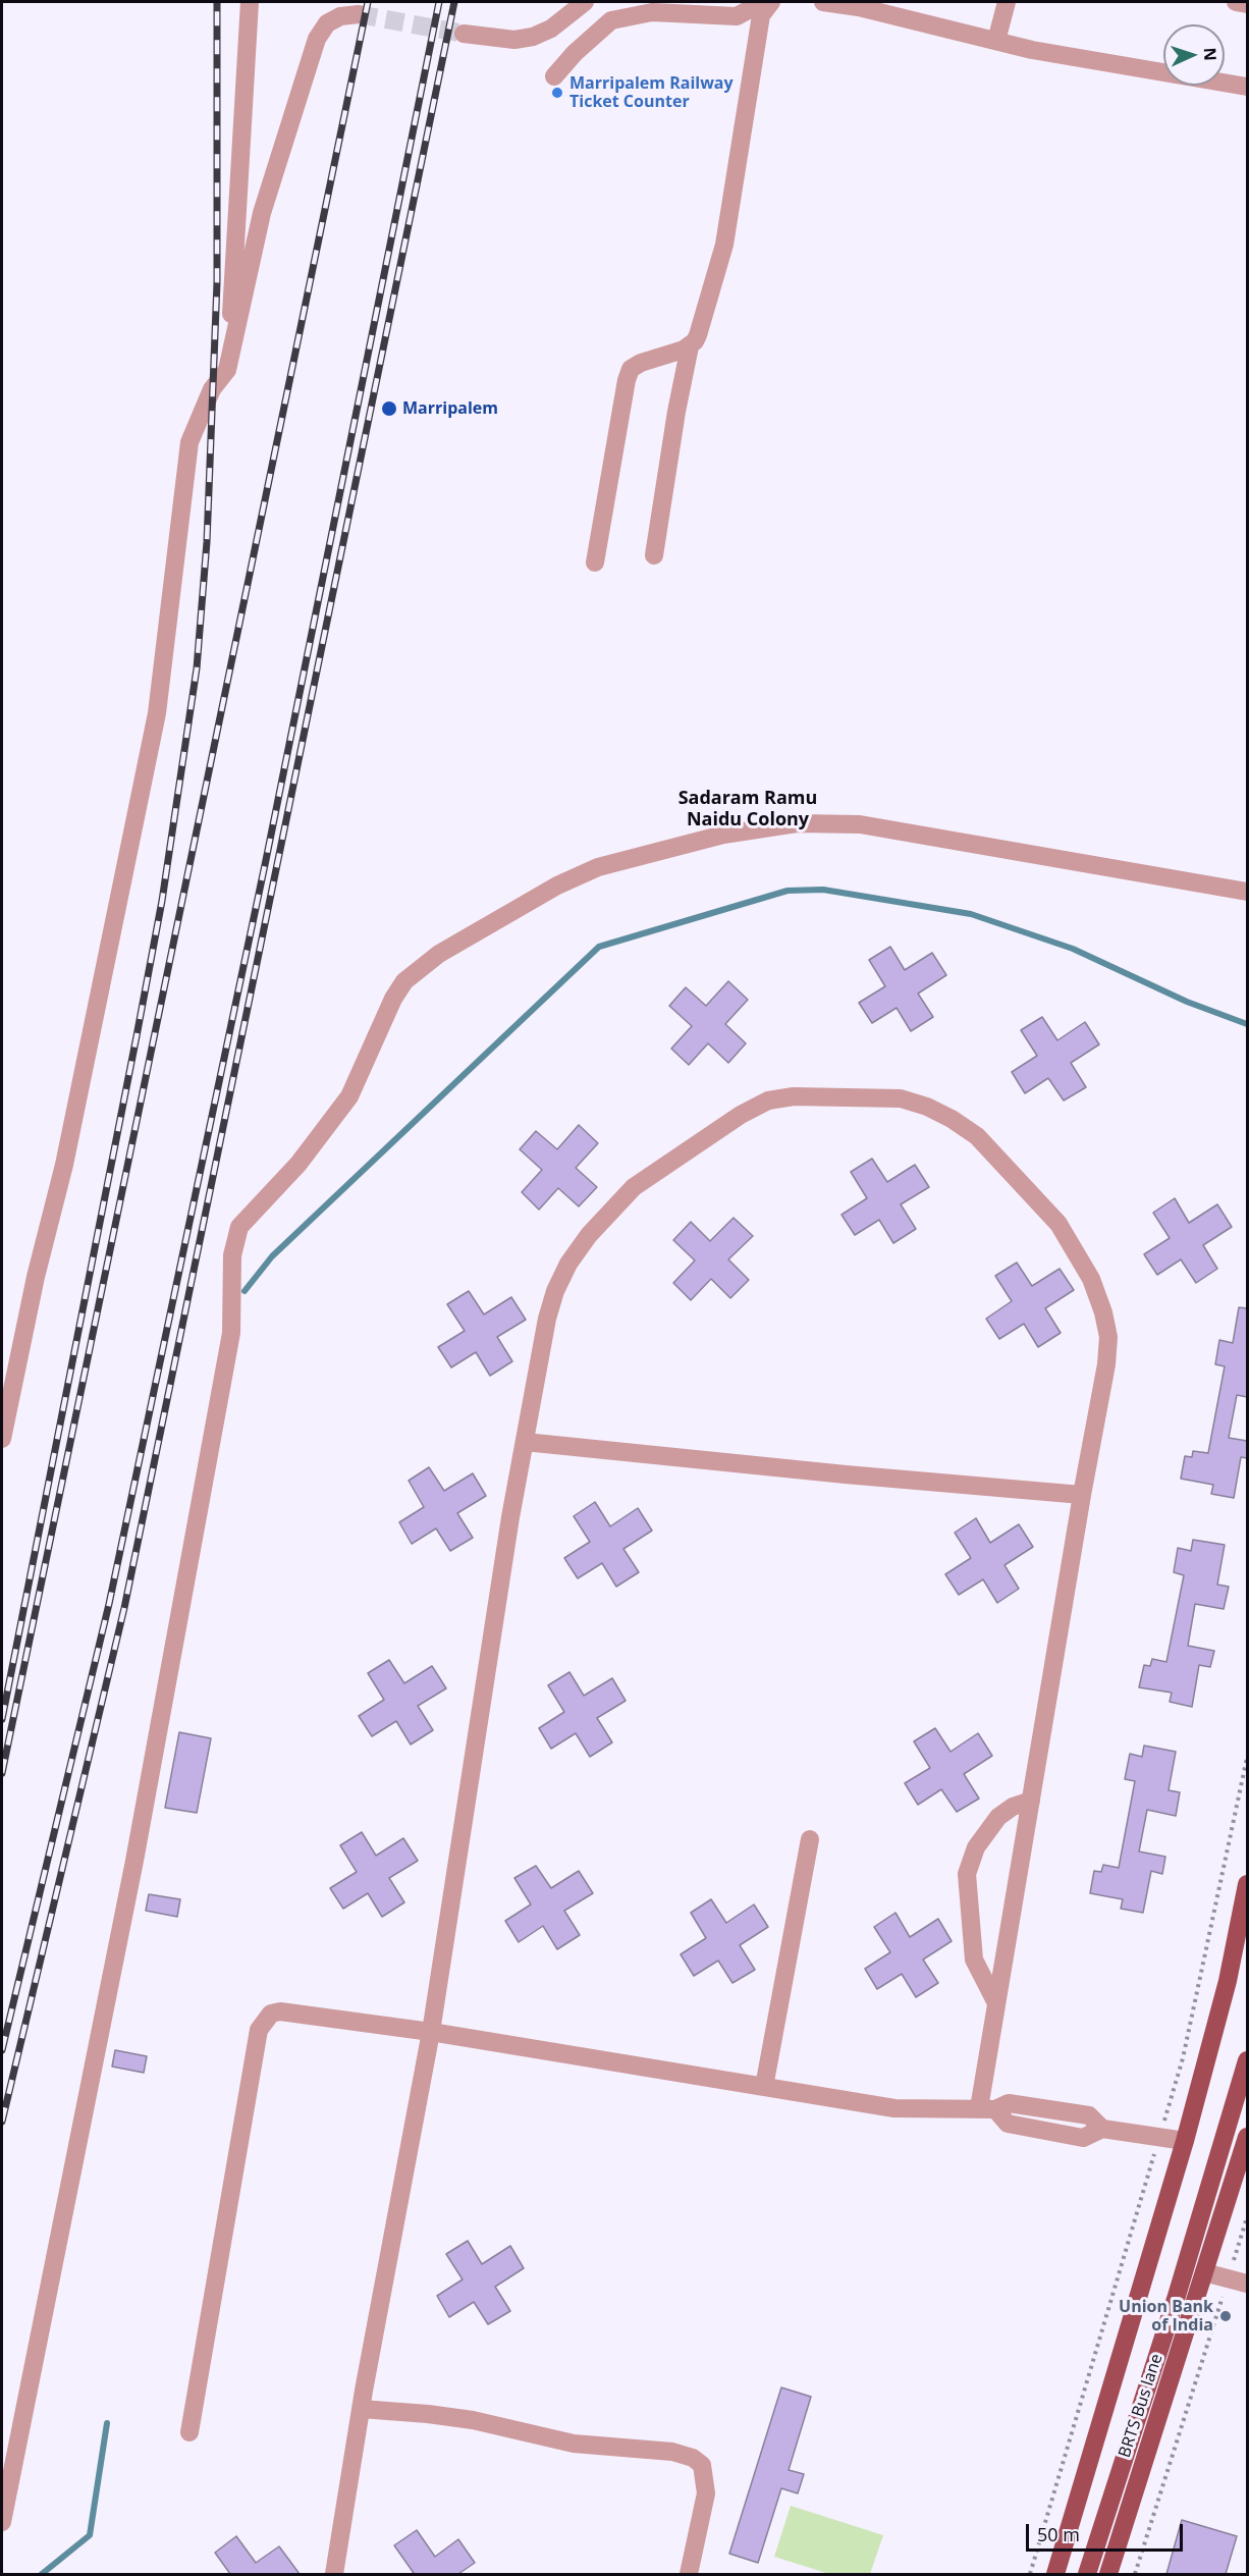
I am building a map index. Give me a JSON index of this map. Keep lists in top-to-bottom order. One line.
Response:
{"streets":{"main road":["BRTS Bus lane"]},"districts":["Sadaram Ramu Naidu Colony"],"places":["Marripalem Railway Ticket Counter","Marripalem","Union Bank of India"],"scale_bar":"50 m","north":"right"}
